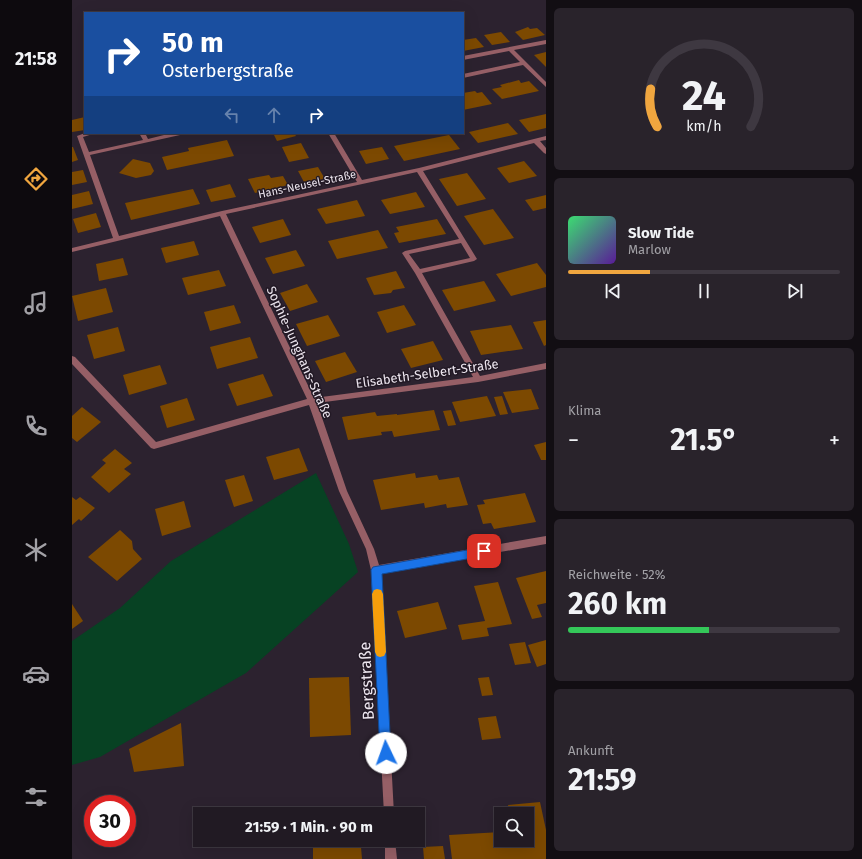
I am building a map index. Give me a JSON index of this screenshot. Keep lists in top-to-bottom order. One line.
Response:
{"streets":{"street":["Hans-Neusel-Straße","Sophie-Junghans-Straße","Elisabeth-Selbert-Straße","Bergstraße"]},"crossings":[["Hans-Neusel-Straße","Sophie-Junghans-Straße"],["Sophie-Junghans-Straße","Elisabeth-Selbert-Straße"],["Sophie-Junghans-Straße","Bergstraße"]],"page":{"tabs":"21:58","turn":["50 m","Osterbergstraße"],"song":["Slow Tide","Marlow"],"tile":["Klima",["Reichweite · 52%","260 km"],["Ankunft","21:59"]],"heat":["−","21.5°","+"],"limit":"30","trip":"21:59 · 1 Min. · 90 m","gauge":["24","km/h"]}}
